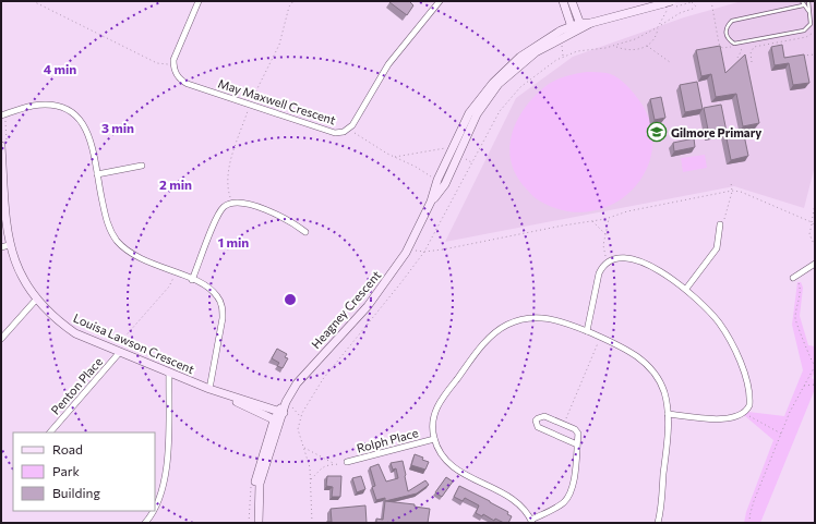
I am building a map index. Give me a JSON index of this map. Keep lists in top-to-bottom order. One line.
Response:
{"streets":{"street":["May Maxwell Crescent","Heagney Crescent","Louisa Lawson Crescent","Penton Place","Rolph Place"]},"crossings":[["Heagney Crescent","Louisa Lawson Crescent"],["Louisa Lawson Crescent","Penton Place"]],"places":{"school or university":["Gilmore Primary"]},"legend":["Road","Park","Building"],"rings":["4 min","3 min","2 min","1 min"]}
